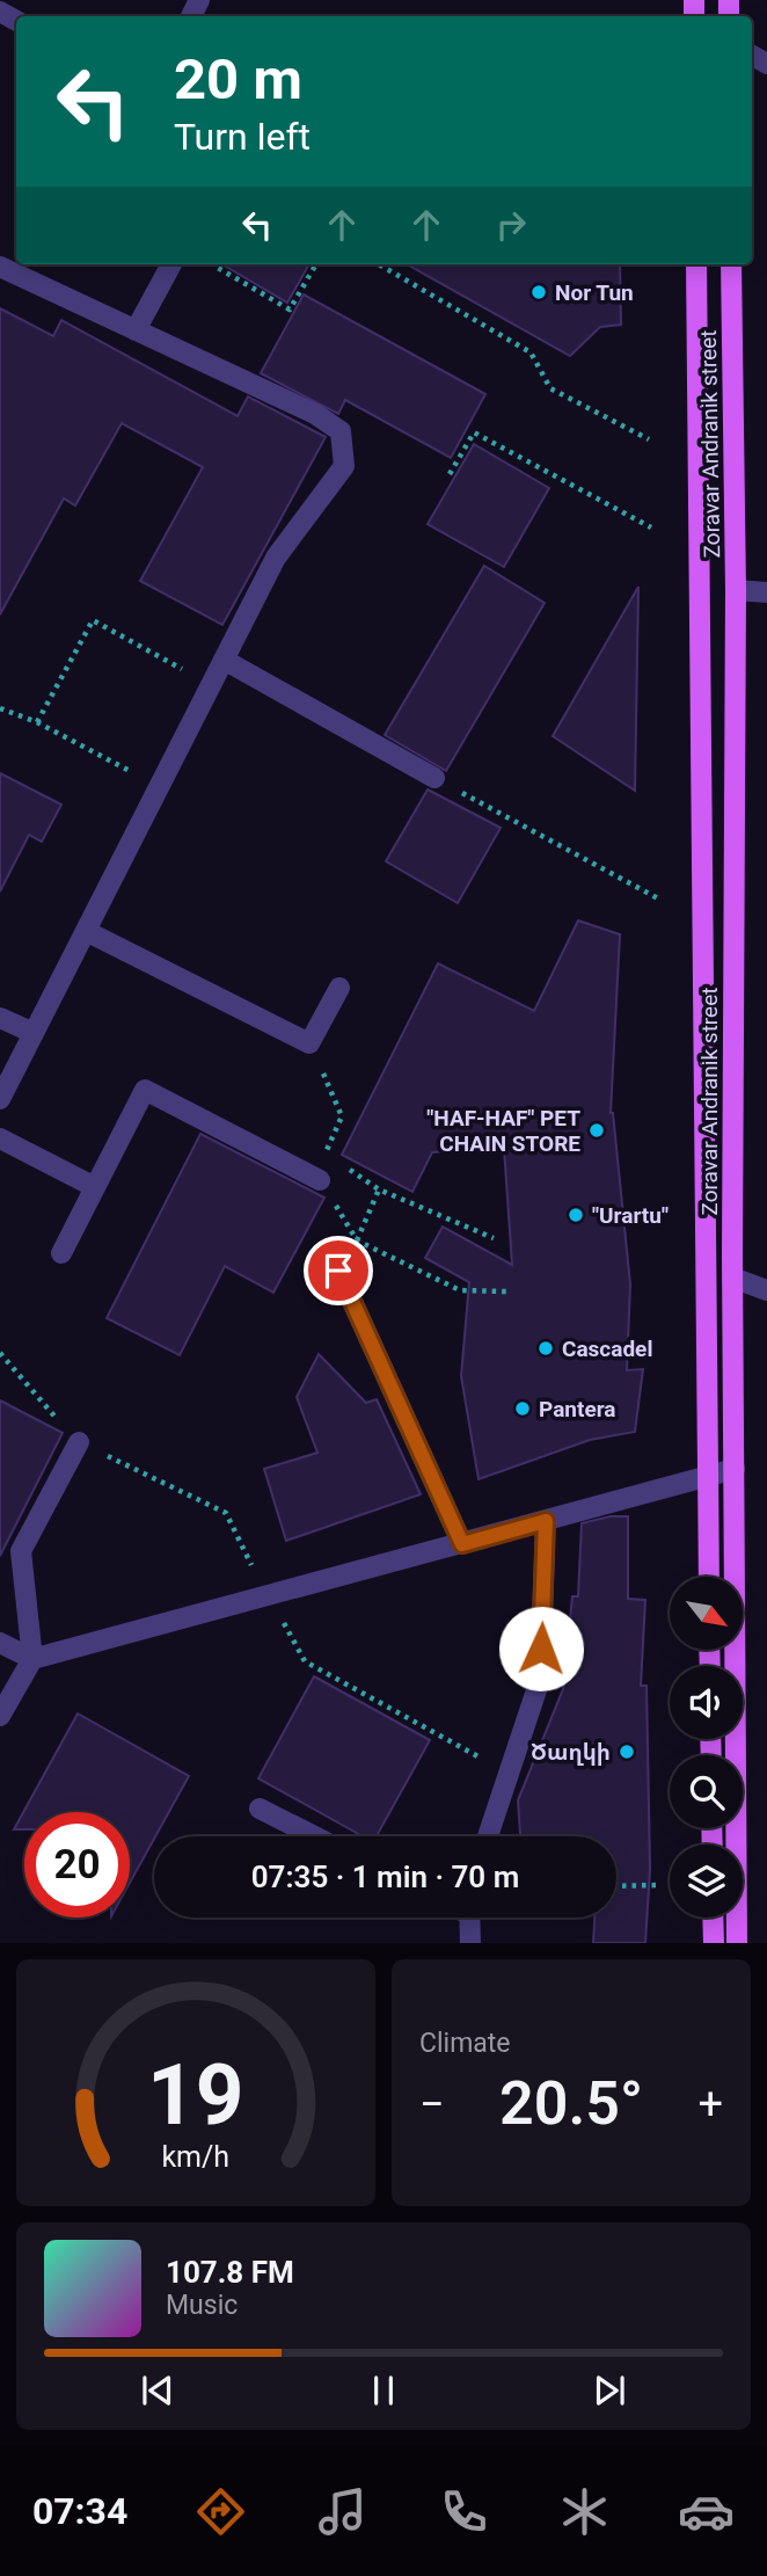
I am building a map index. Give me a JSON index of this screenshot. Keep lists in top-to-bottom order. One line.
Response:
{"streets":{"main road":["Zoravar Andranik street"]},"places":["Nor Tun","\"HAF-HAF\" PET CHAIN STORE","\"Urartu\"","Cascadel","Pantera","Ծաղկի"],"north":"bottom right","page":{"turn":["20 m","Turn left"],"limit":"20","trip":"07:35 · 1 min · 70 m","tile":"Climate","heat":["−","20.5°","+"],"song":["107.8 FM","Music"],"tabs":"07:34","gauge":["19","km/h"]}}
